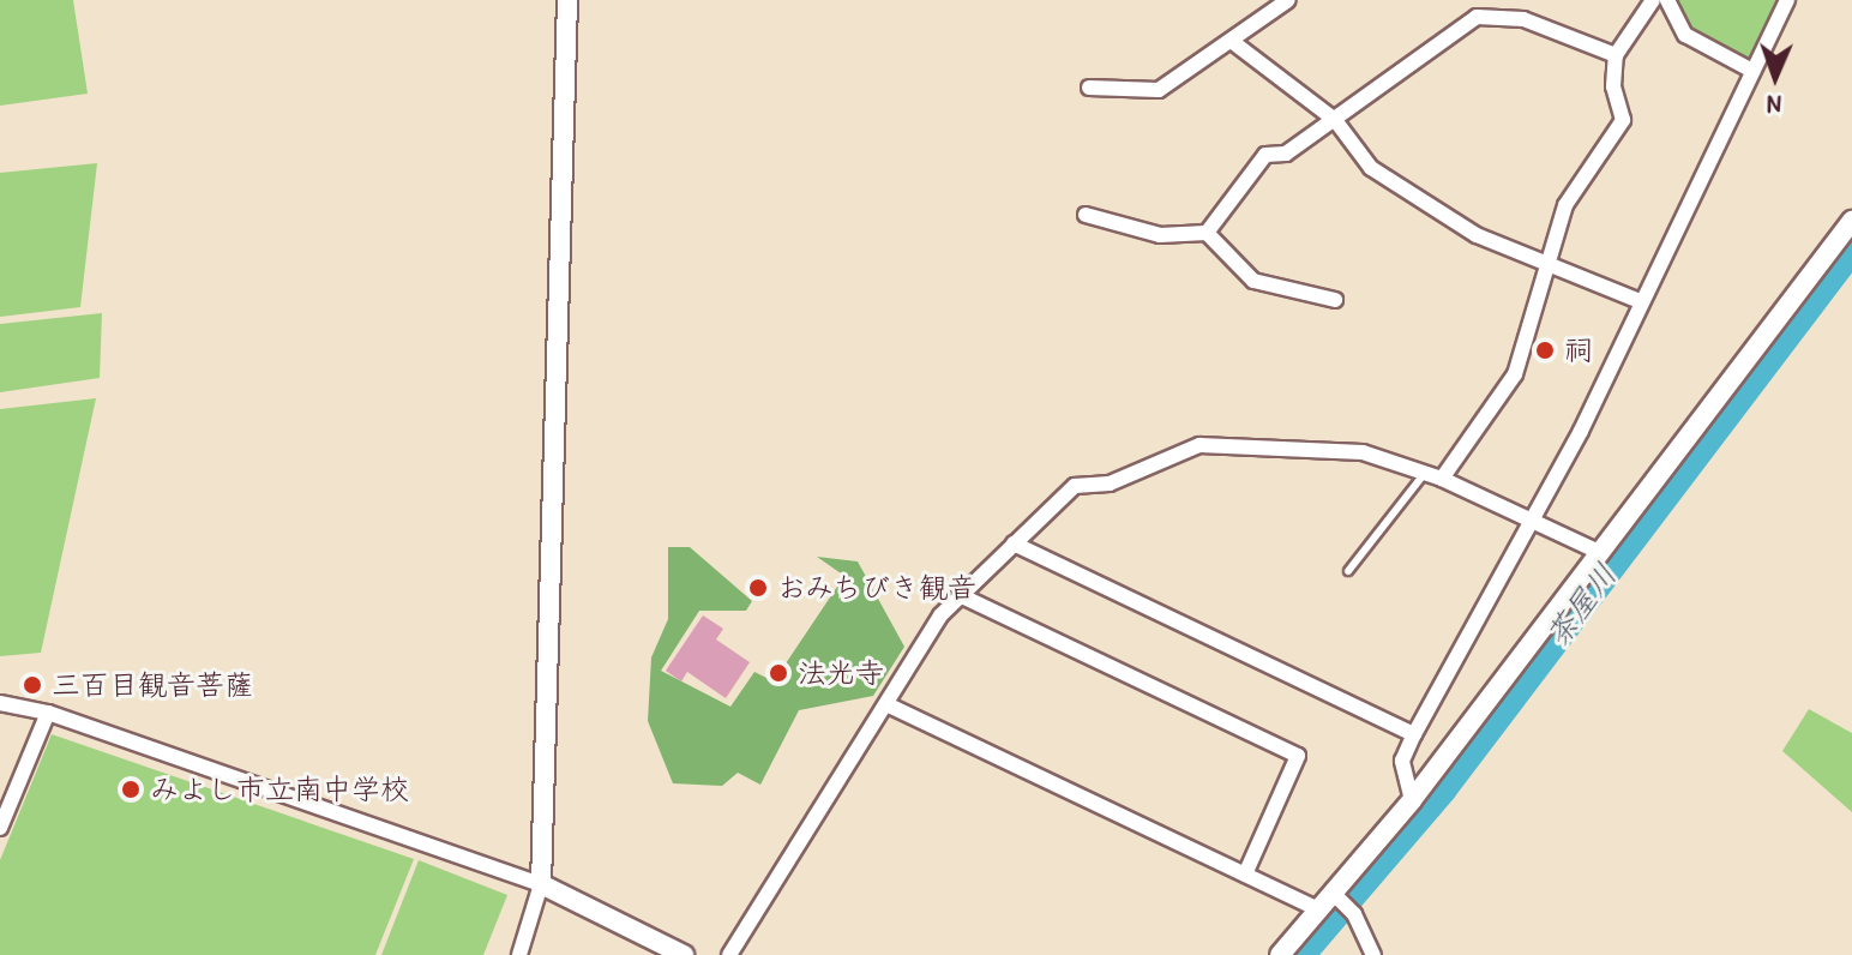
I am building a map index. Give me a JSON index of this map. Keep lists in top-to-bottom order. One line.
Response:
{"water":["茶屋川"],"places":["祠","おみちびき観音","法光寺","三百目観音菩薩","みよし市立南中学校"],"north":"bottom"}
